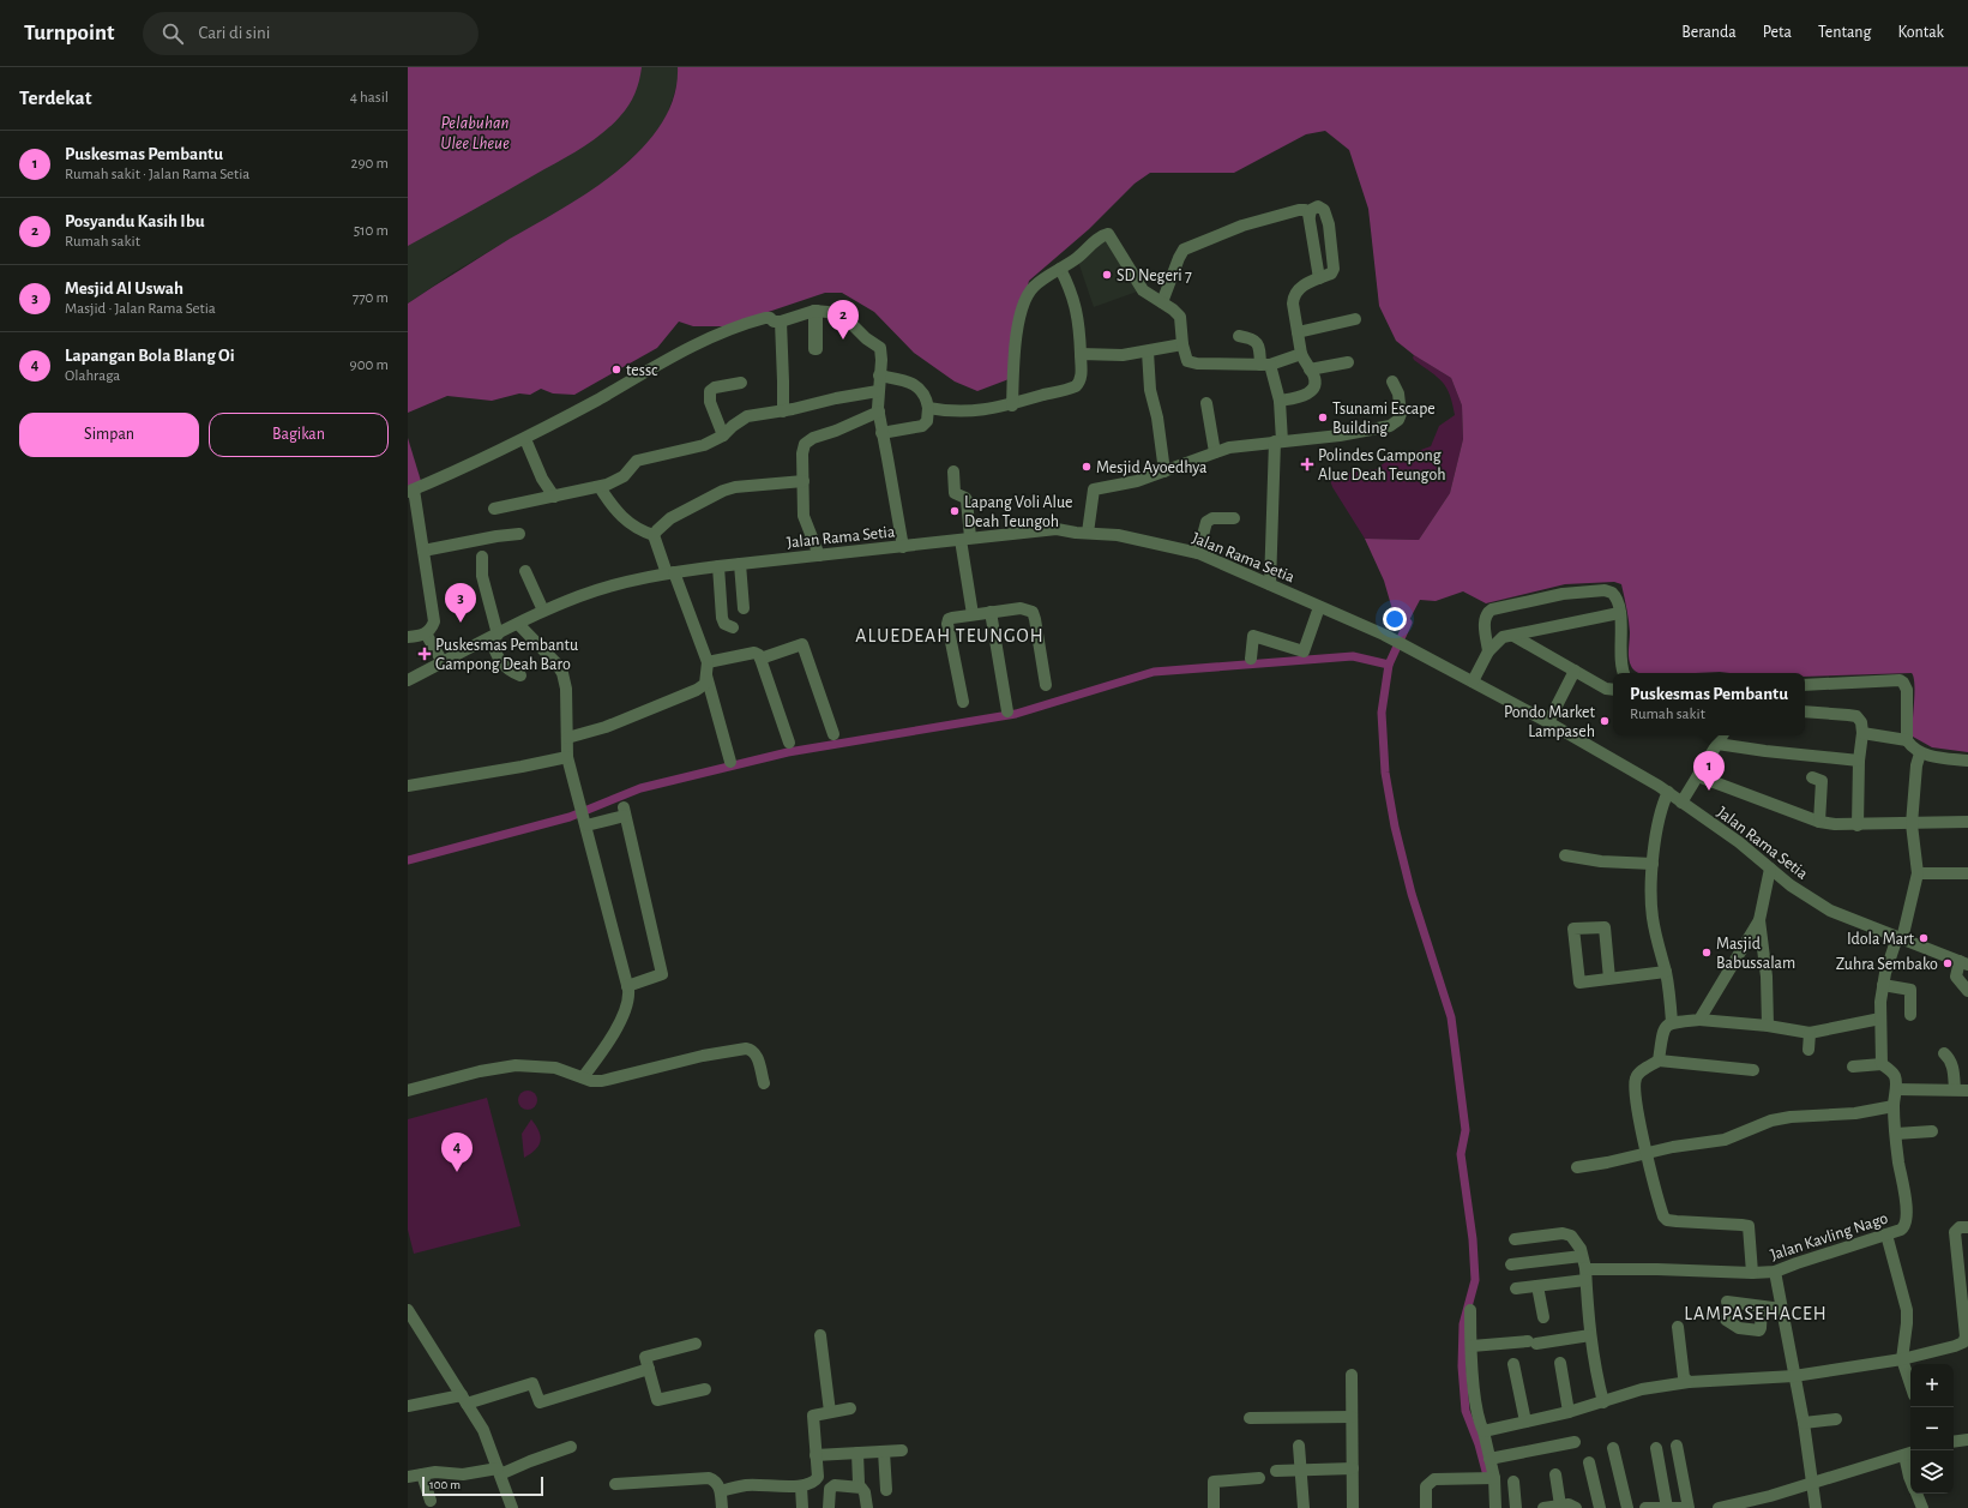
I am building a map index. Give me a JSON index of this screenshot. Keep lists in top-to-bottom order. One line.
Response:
{"streets":{"street":["Jalan Rama Setia","Jalan Kavling Nago"]},"districts":["ALUEDEAH TEUNGOH","LAMPASEHACEH"],"water":["Pelabuhan Ulee Lheue"],"places":{"other":["SD Negeri 7","tessc","Tsunami Escape Building","Mesjid Ayoedhya","Lapang Voli Alue Deah Teungoh","Pondo Market Lampaseh","Idola Mart","Masjid Babussalam","Zuhra Sembako"],"health":["Polindes Gampong Alue Deah Teungoh","Puskesmas Pembantu Gampong Deah Baro"]},"scale_bar":"100 m","page":{"header":"Turnpoint","search":"Cari di sini","nav":["Beranda","Peta","Tentang","Kontak"],"heading":["Terdekat","4 hasil"],"list":[{"mark":"1","name":"Puskesmas Pembantu","note":"Rumah sakit · Jalan Rama Setia","value":"290 m"},{"mark":"2","name":"Posyandu Kasih Ibu","note":"Rumah sakit","value":"510 m"},{"mark":"3","name":"Mesjid Al Uswah","note":"Masjid · Jalan Rama Setia","value":"770 m"},{"mark":"4","name":"Lapangan Bola Blang Oi","note":"Olahraga","value":"900 m"}],"pins":["2","3","1","4"],"buttons":["Simpan","Bagikan"],"popup":["Puskesmas Pembantu","Rumah sakit"],"map_buttons":["+","−"],"scale":"100 m"}}
